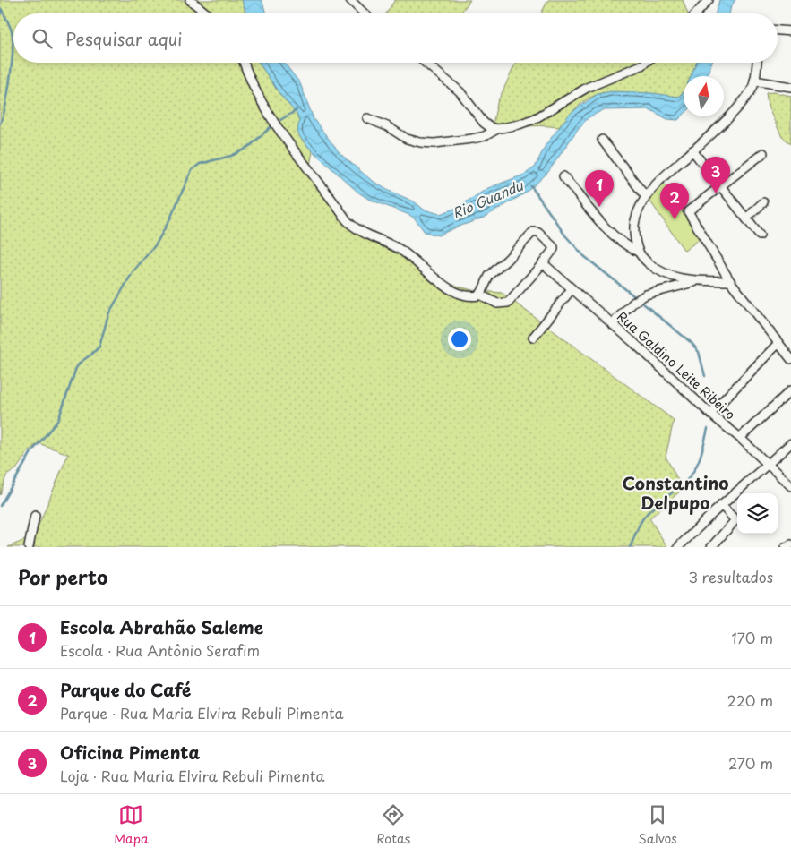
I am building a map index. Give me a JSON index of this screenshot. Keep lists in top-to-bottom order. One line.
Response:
{"streets":{"street":["Rua Galdino Leite Ribeiro"]},"districts":["Constantino Delpupo"],"water":["Rio Guandu"],"north":"top","page":{"search":"Pesquisar aqui","pins":["3","1","2"],"heading":["Por perto","3 resultados"],"list":[{"mark":"1","name":"Escola Abrahão Saleme","note":"Escola · Rua Antônio Serafim","value":"170 m"},{"mark":"2","name":"Parque do Café","note":"Parque · Rua Maria Elvira Rebuli Pimenta","value":"220 m"},{"mark":"3","name":"Oficina Pimenta","note":"Loja · Rua Maria Elvira Rebuli Pimenta","value":"270 m"}],"nav":["Mapa","Rotas","Salvos"]}}
